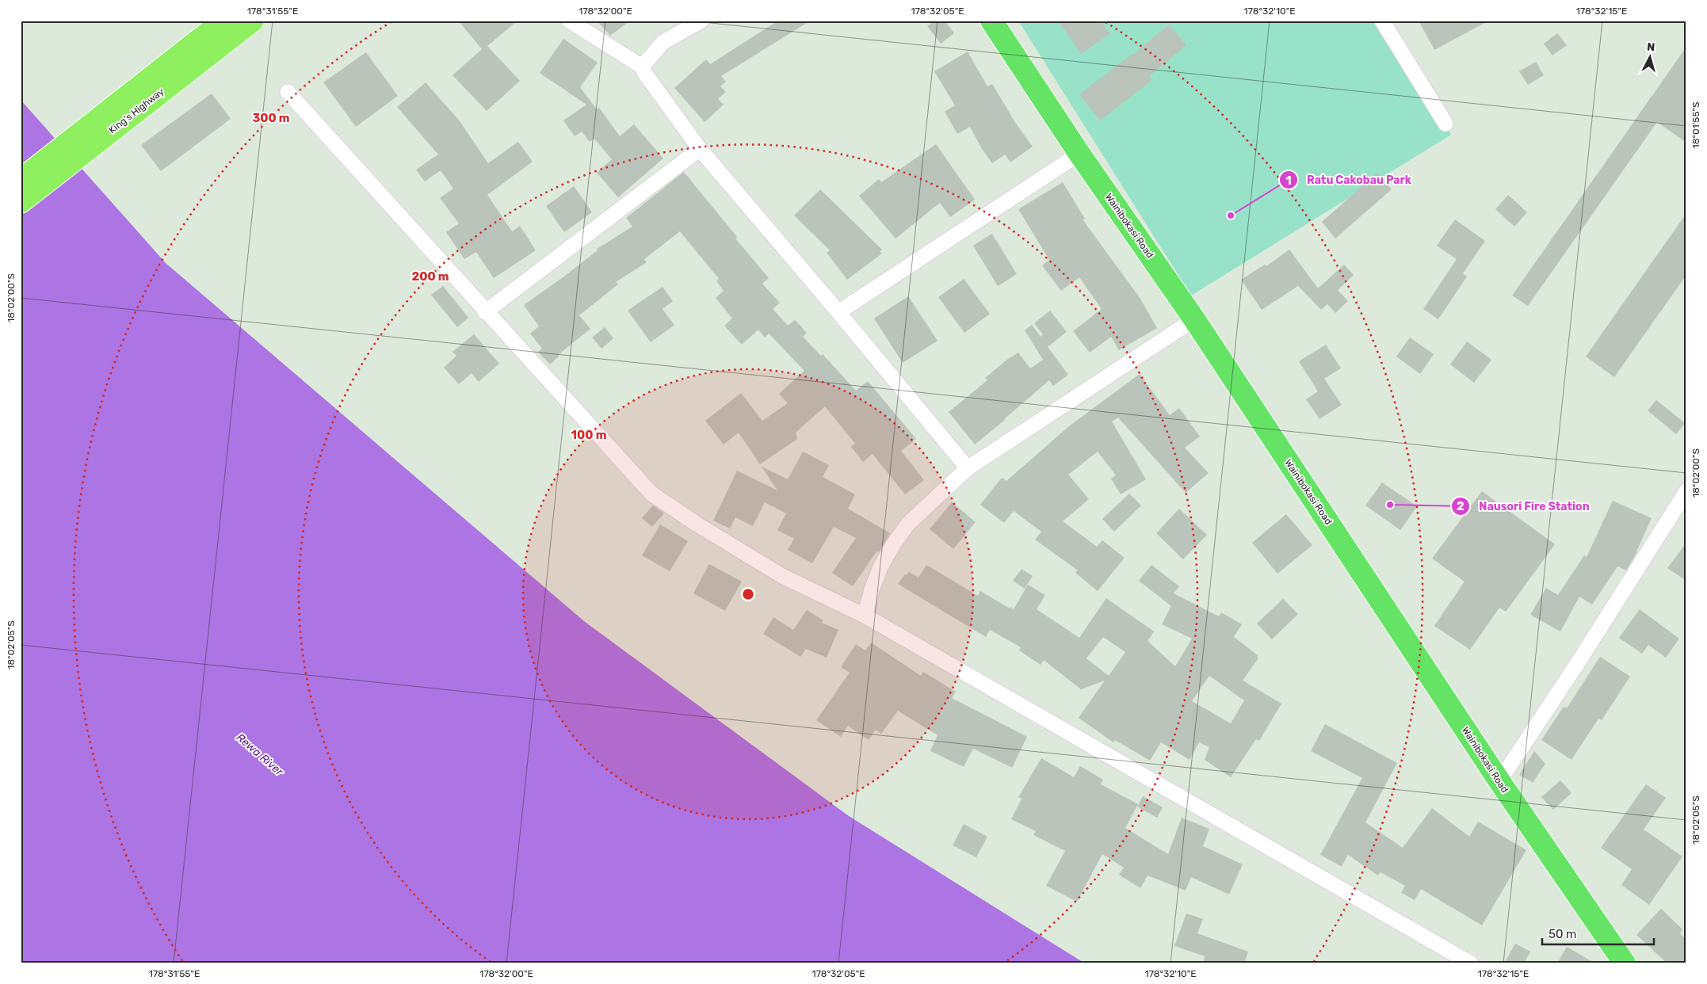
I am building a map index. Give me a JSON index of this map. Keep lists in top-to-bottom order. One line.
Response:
{"streets":{"highway":["King's Highway"],"main road":["Wainibokasi Road"]},"water":["Rewa River"],"places":["Ratu Cakobau Park","Nausori Fire Station"],"scale_bar":"50 m","north":"top","coordinates":["178°31'55\"E","178°32'00\"E","178°32'05\"E","178°32'10\"E","178°32'15\"E","18°01'55\"S","18°02'00\"S","18°02'05\"S"],"rings":["300 m","200 m","100 m"]}
